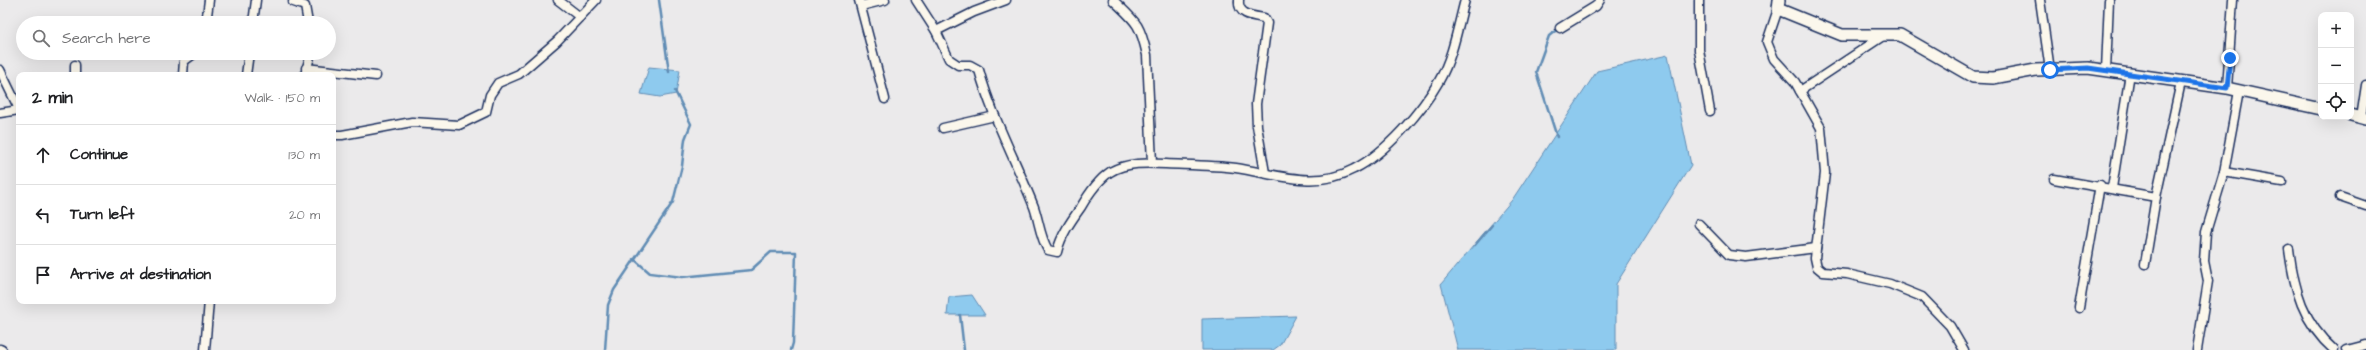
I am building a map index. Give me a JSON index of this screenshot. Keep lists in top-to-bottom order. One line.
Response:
{"page":{"map_buttons":["+","−"],"search":"Search here","heading":["2 min","Walk · 150 m"],"list":[["Continue","130 m"],["Turn left","20 m"],"Arrive at destination"]}}
